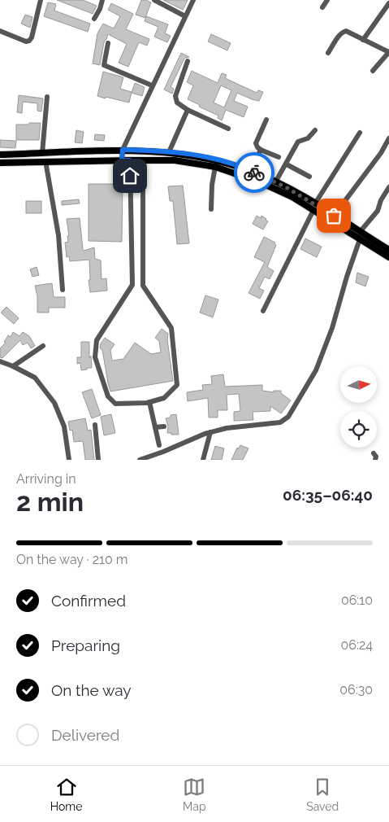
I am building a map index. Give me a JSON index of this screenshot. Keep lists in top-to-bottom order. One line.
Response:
{"north":"right","page":{"heading":["2 min","Arriving in","06:35–06:40"],"bar":"On the way · 210 m","list":[["Confirmed","06:10"],["Preparing","06:24"],["On the way","06:30"],"Delivered"],"tabs":["Home","Map","Saved"]}}
